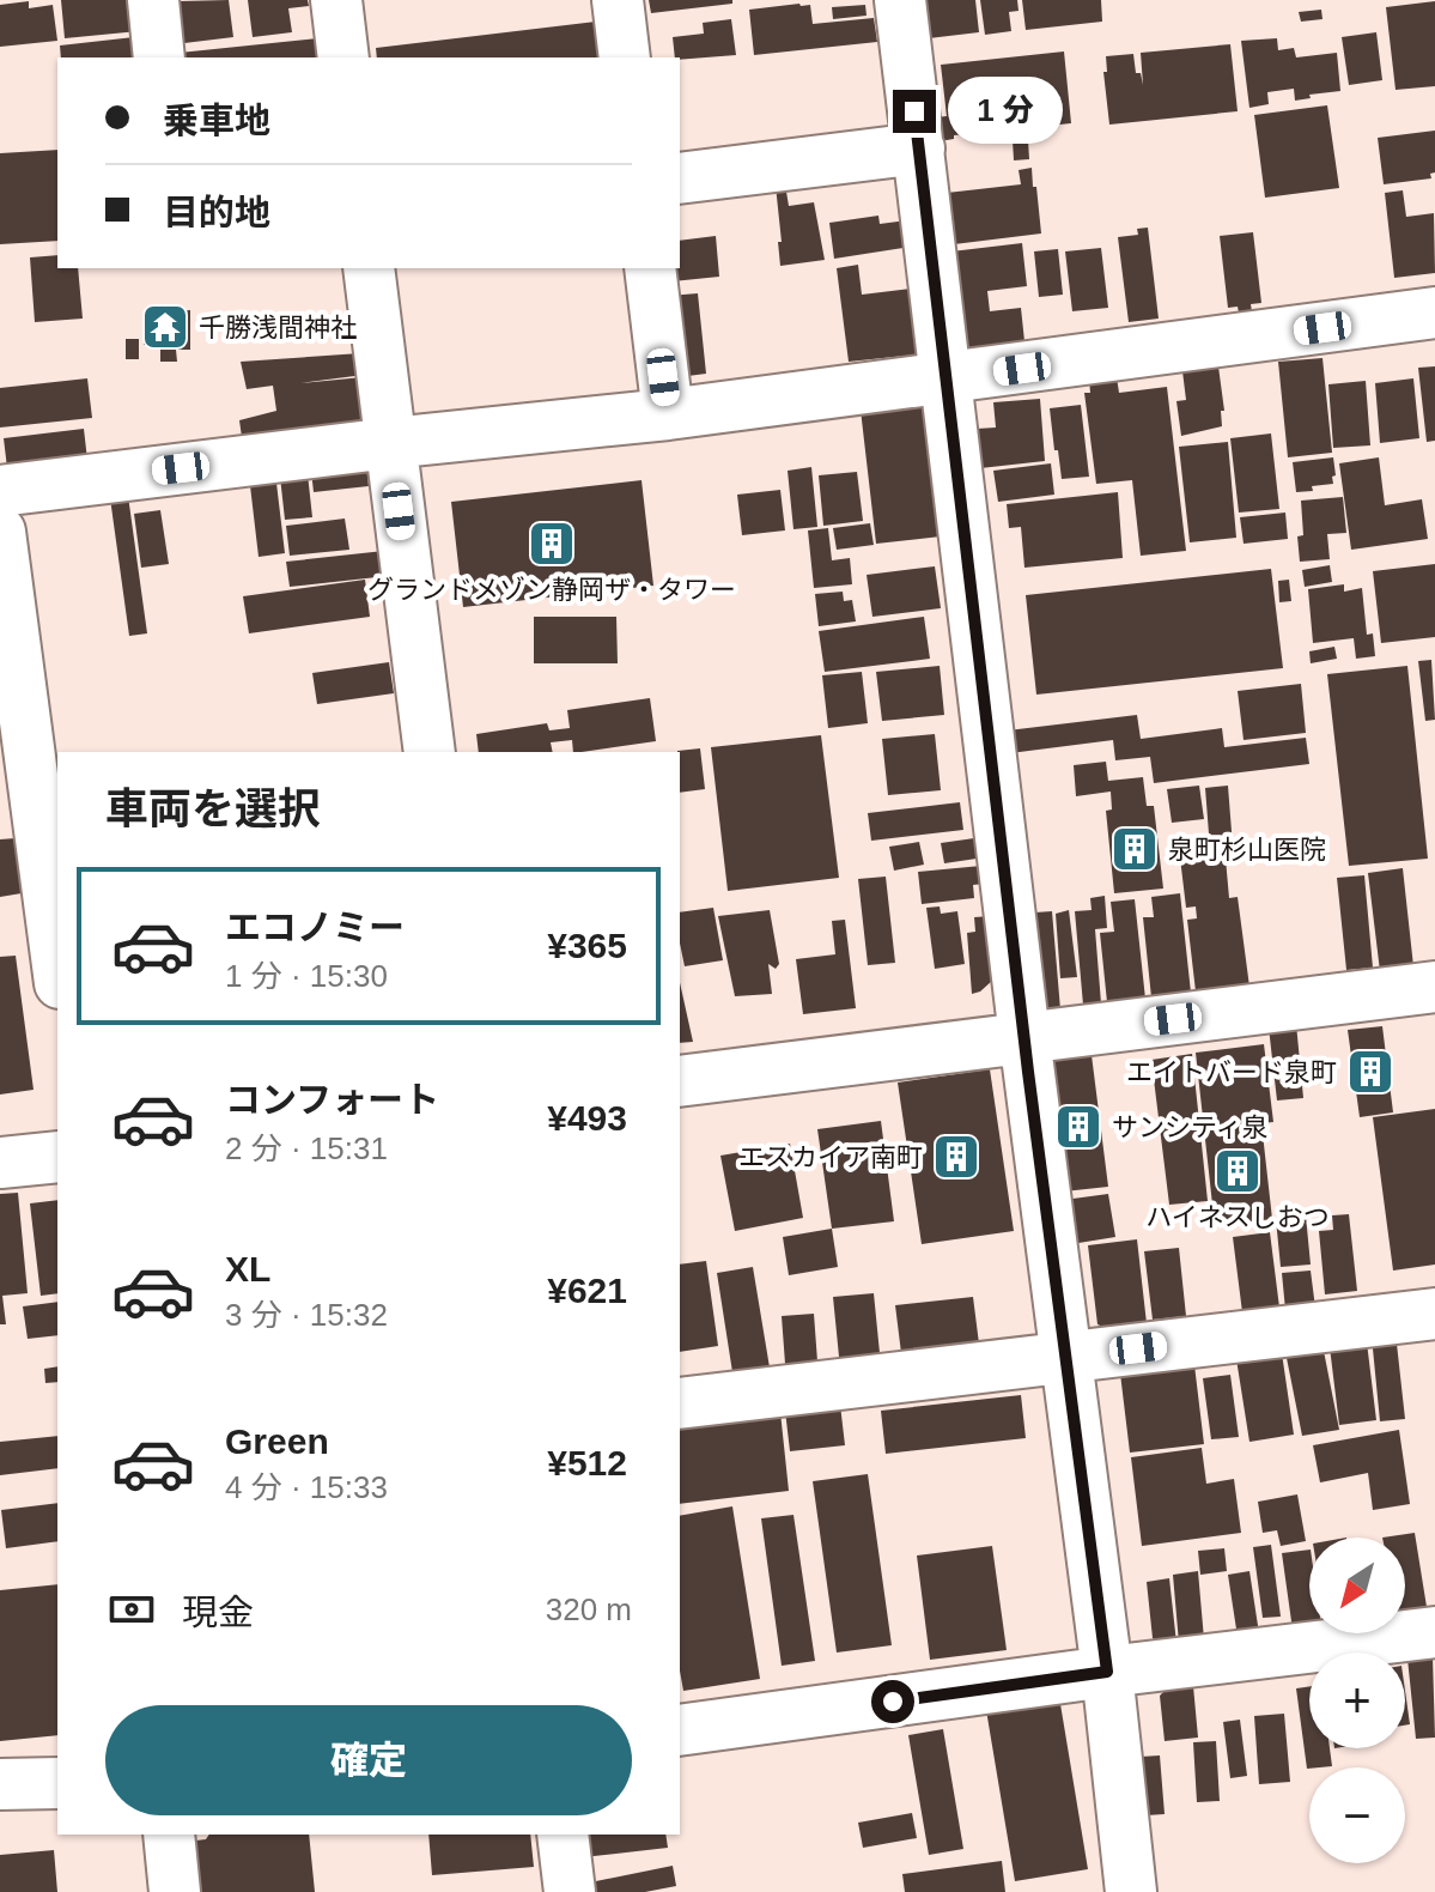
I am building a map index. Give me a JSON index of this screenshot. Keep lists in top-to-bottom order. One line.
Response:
{"places":{"temple":["千勝浅間神社"],"building":["グランドメゾン静岡ザ・タワー","泉町杉山医院","エイトバード泉町","サンシティ泉","エスカイア南町","ハイネスしおつ"]},"north":"bottom left","page":{"banner":["乗車地","目的地"],"bubble":"1 分","heading":"車両を選択","list":[{"name":"エコノミー","note":"1 分 · 15:30","value":"¥365"},{"name":"コンフォート","note":"2 分 · 15:31","value":"¥493"},{"name":"XL","note":"3 分 · 15:32","value":"¥621"},{"name":"Green","note":"4 分 · 15:33","value":"¥512"}],"map_buttons":["+","−"],"pay":["現金","320 m"],"buttons":"確定"}}
